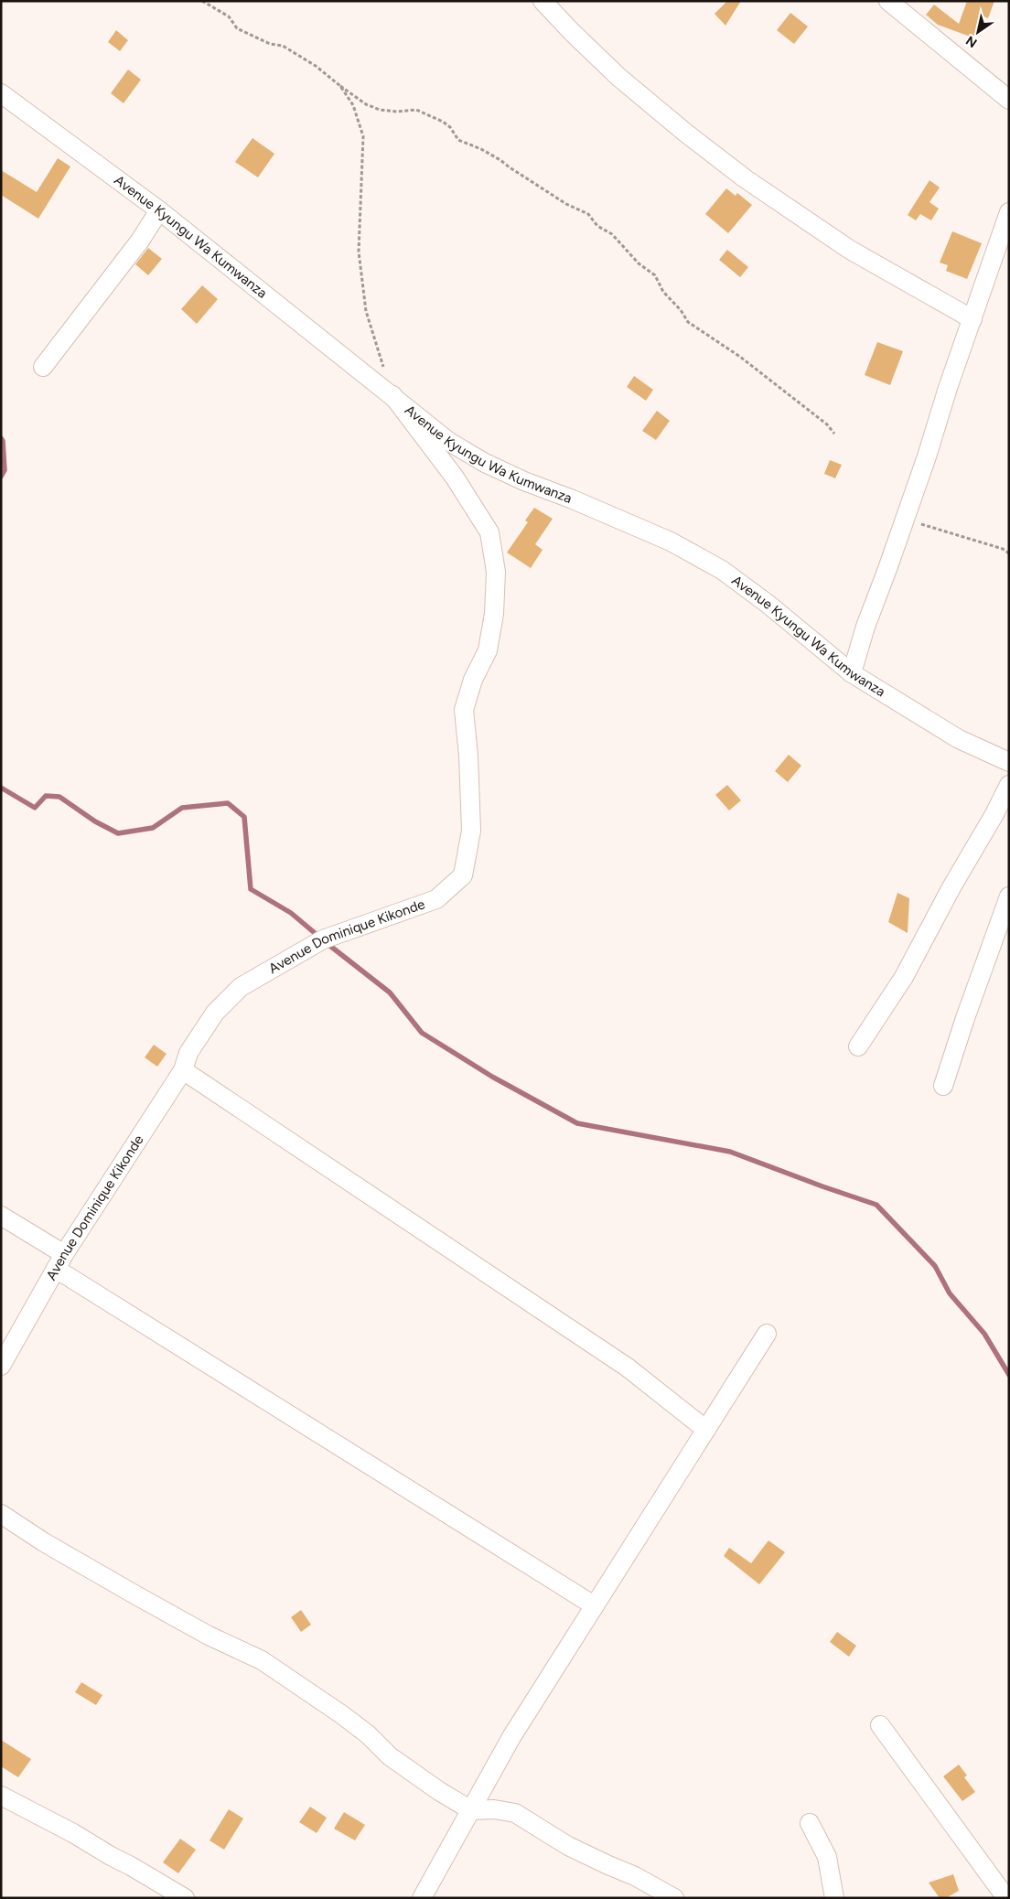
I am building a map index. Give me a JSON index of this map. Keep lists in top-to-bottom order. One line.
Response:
{"streets":{"street":["Avenue Kyungu Wa Kumwanza","Avenue Dominique Kikonde"]},"crossings":[["Avenue Kyungu Wa Kumwanza","Avenue Dominique Kikonde"]],"north":"bottom left"}
